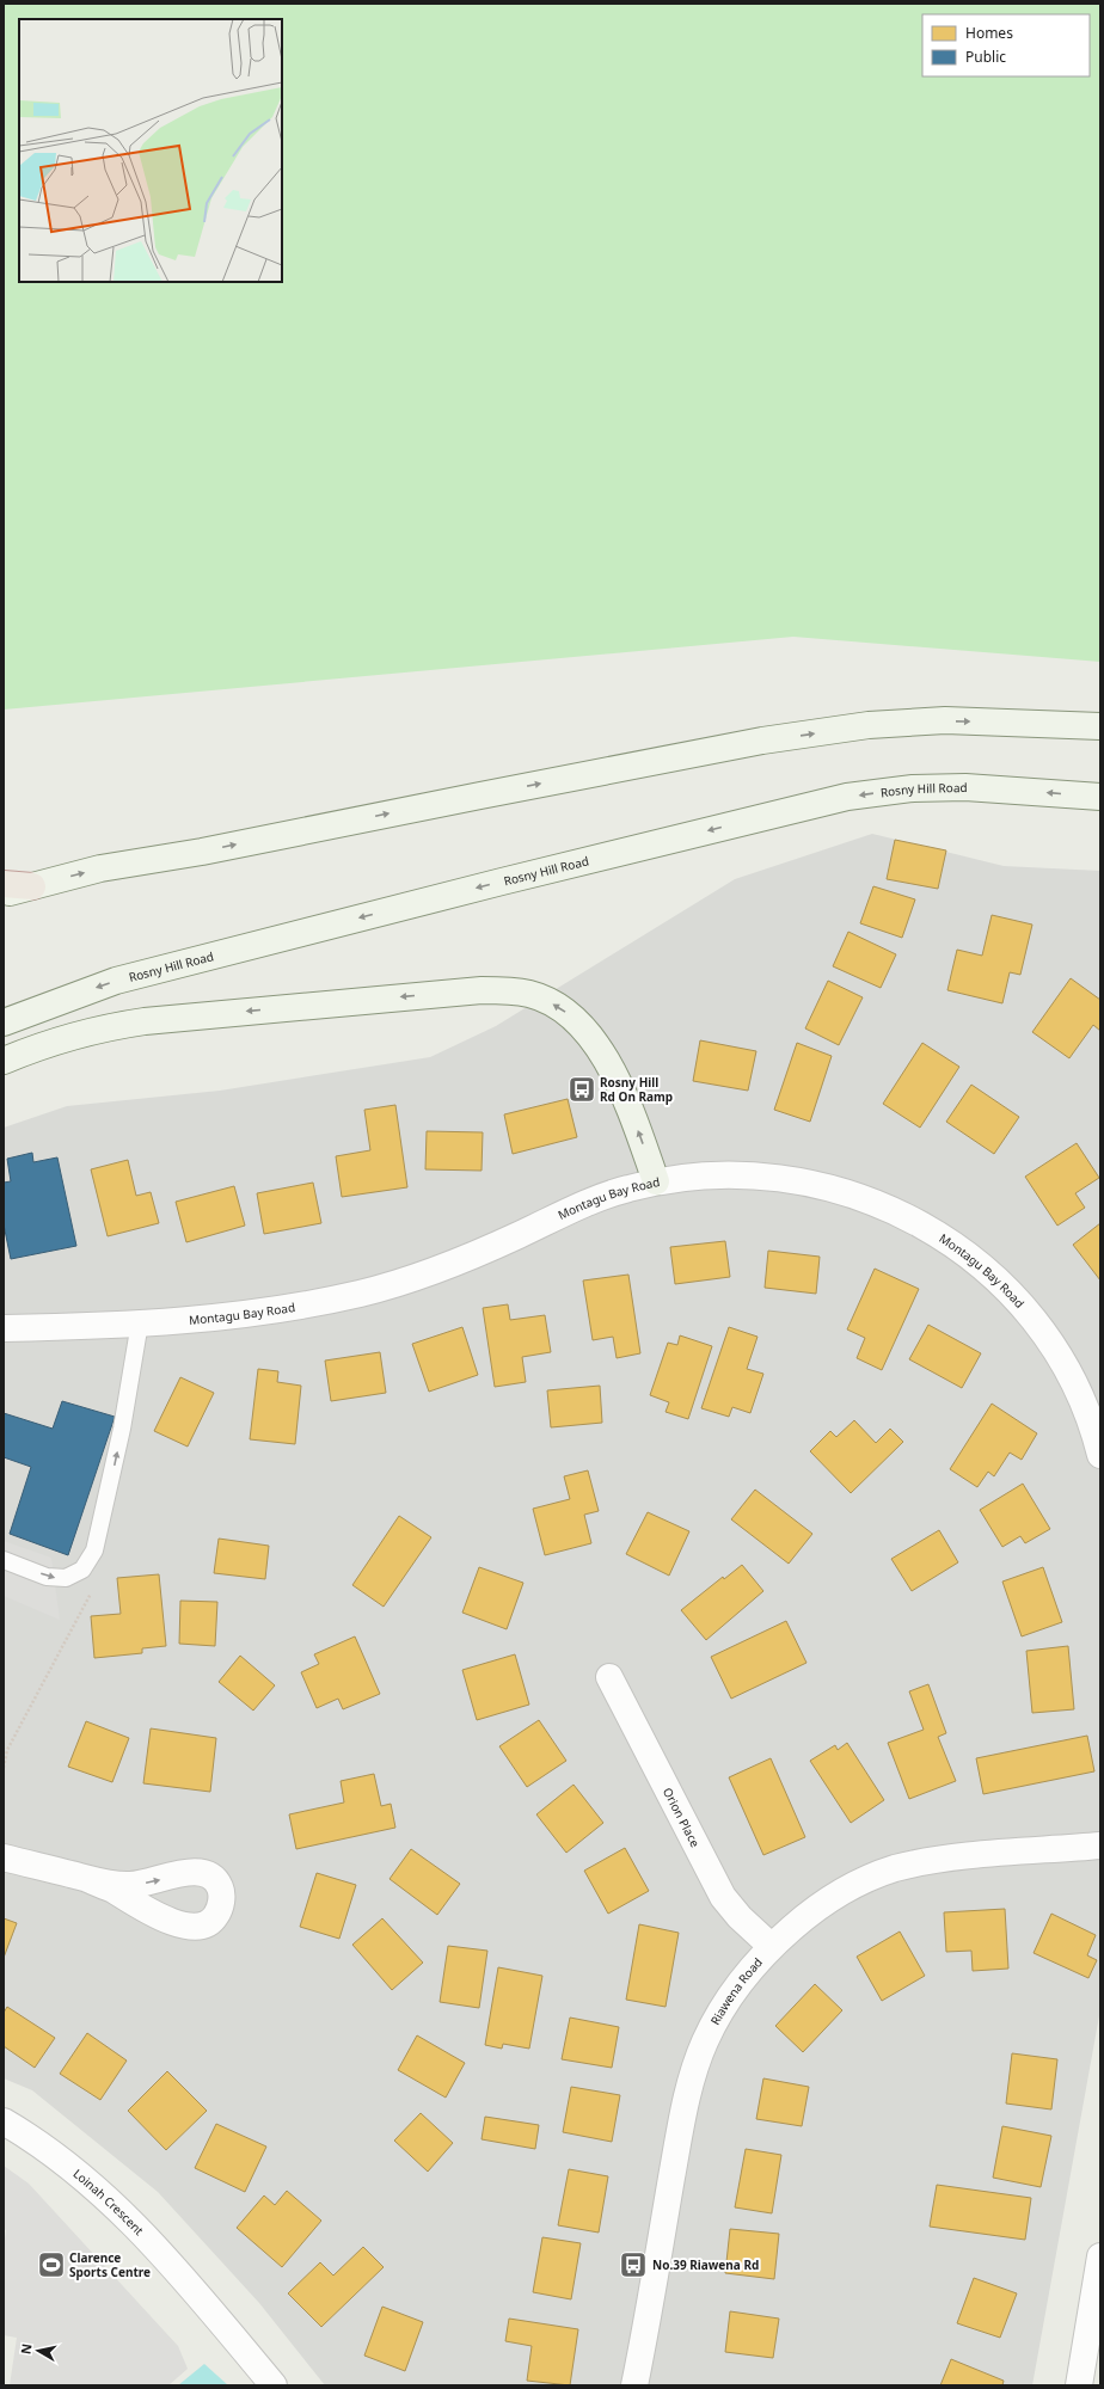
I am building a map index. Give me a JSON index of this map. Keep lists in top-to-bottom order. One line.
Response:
{"streets":{"main road":["Rosny Hill Road"],"street":["Montagu Bay Road","Orion Place","Riawena Road","Loinah Crescent"]},"crossings":[["Orion Place","Riawena Road"]],"places":{"bus stop":["Rosny Hill Rd On Ramp","No.39 Riawena Rd"],"sports":["Clarence Sports Centre"]},"legend":["Homes","Public"],"north":"left"}
